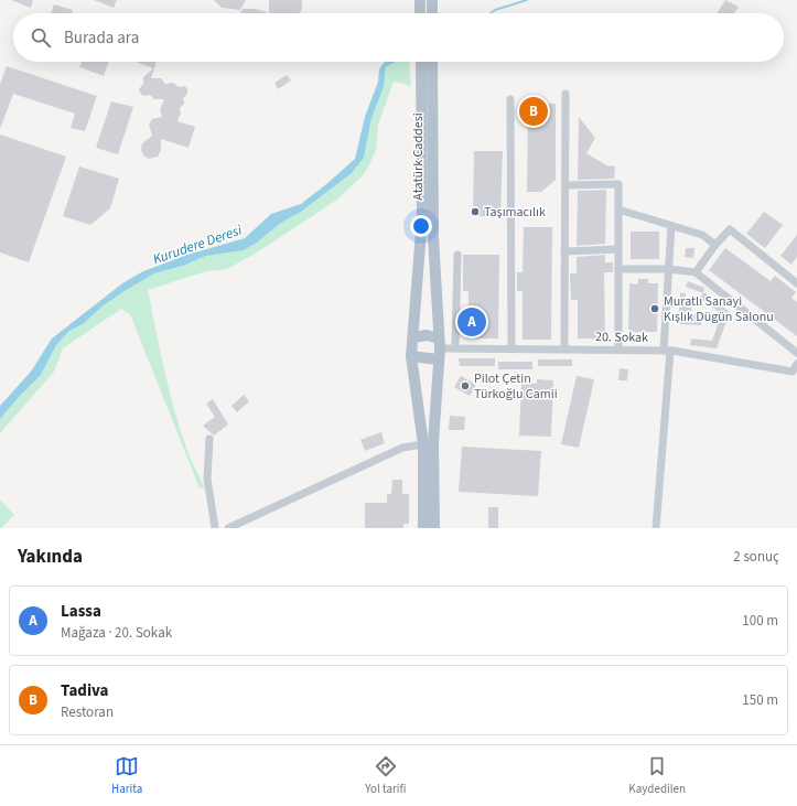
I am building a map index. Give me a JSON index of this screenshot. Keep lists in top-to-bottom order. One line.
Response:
{"streets":{"main road":["Atatürk Caddesi"],"street":["20. Sokak"]},"crossings":[["Atatürk Caddesi","20. Sokak"]],"water":["Kurudere Deresi"],"places":["Taşımacılık","Muratlı Sanayi Kışlık Dügün Salonu","Pilot Çetin Türkoğlu Camii"],"page":{"search":"Burada ara","pins":["B","A"],"heading":["Yakında","2 sonuç"],"list":[{"mark":"A","name":"Lassa","note":"Mağaza · 20. Sokak","value":"100 m"},{"mark":"B","name":"Tadiva","note":"Restoran","value":"150 m"}],"nav":["Harita","Yol tarifi","Kaydedilen"]}}
